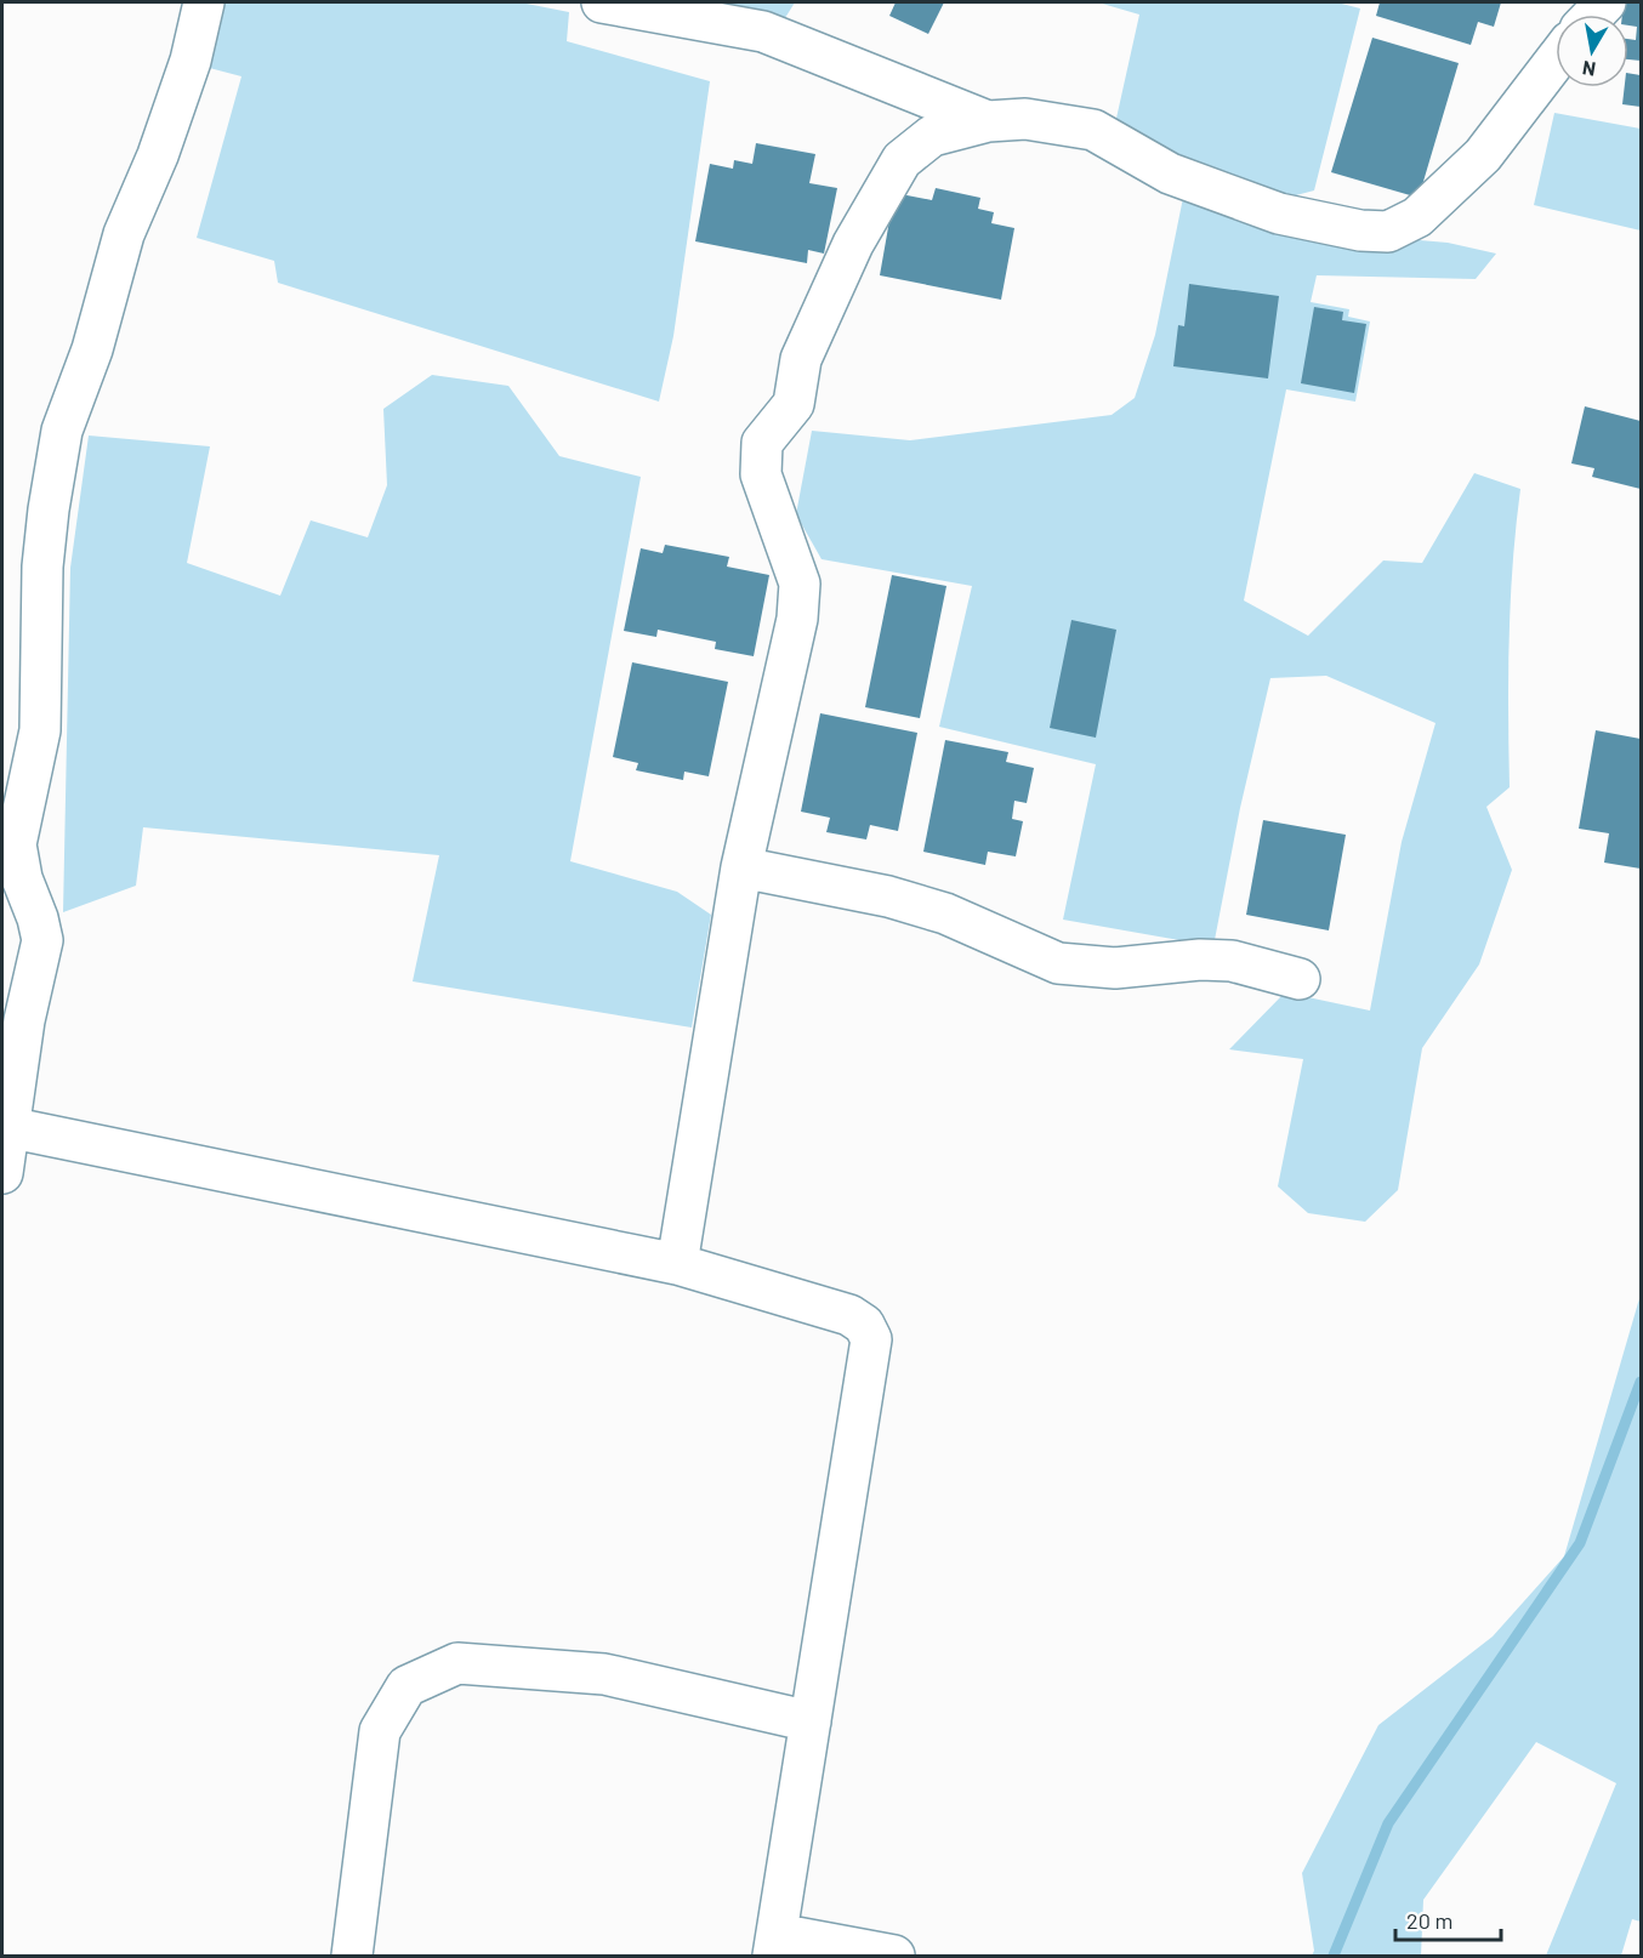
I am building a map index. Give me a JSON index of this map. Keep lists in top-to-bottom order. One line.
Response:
{"scale_bar":"20 m","north":"bottom"}
